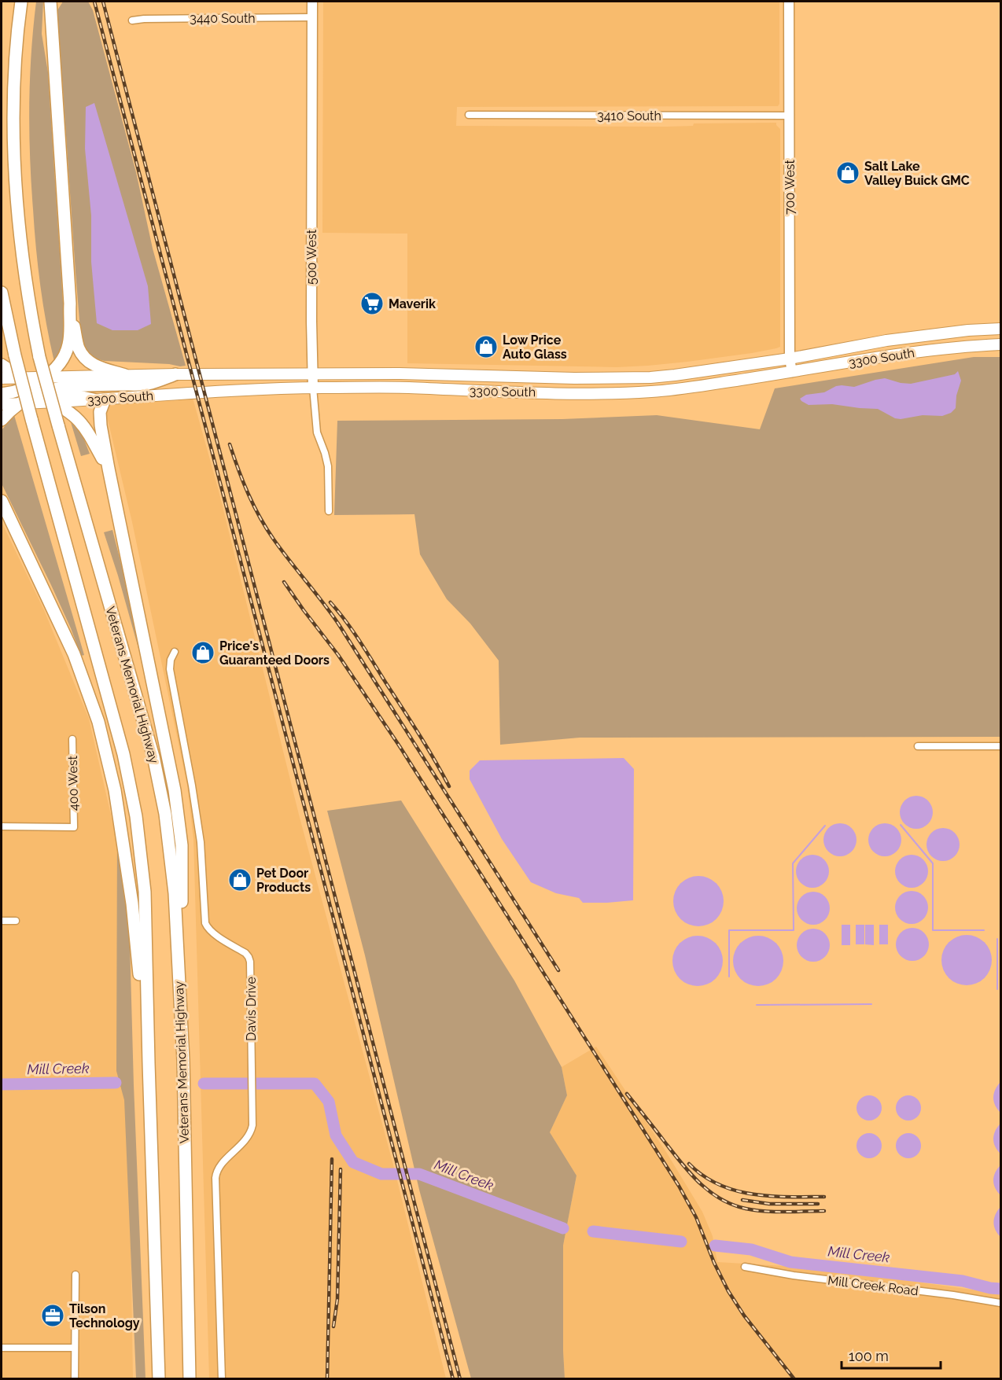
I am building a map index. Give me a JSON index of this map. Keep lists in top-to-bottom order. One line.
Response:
{"streets":{"highway":["Veterans Memorial Highway"],"main road":["700 West","500 West","3300 South"],"street":["3440 South","3410 South","400 West","Davis Drive","Mill Creek Road"]},"crossings":[["3440 South","500 West"],["3410 South","700 West"],["700 West","3300 South"],["500 West","3300 South"]],"water":["Mill Creek"],"places":{"shop":["Salt Lake Valley Buick GMC","Low Price Auto Glass","Price's Guaranteed Doors","Pet Door Products"],"supermarket":["Maverik"],"office":["Tilson Technology"]},"scale_bar":"100 m"}
